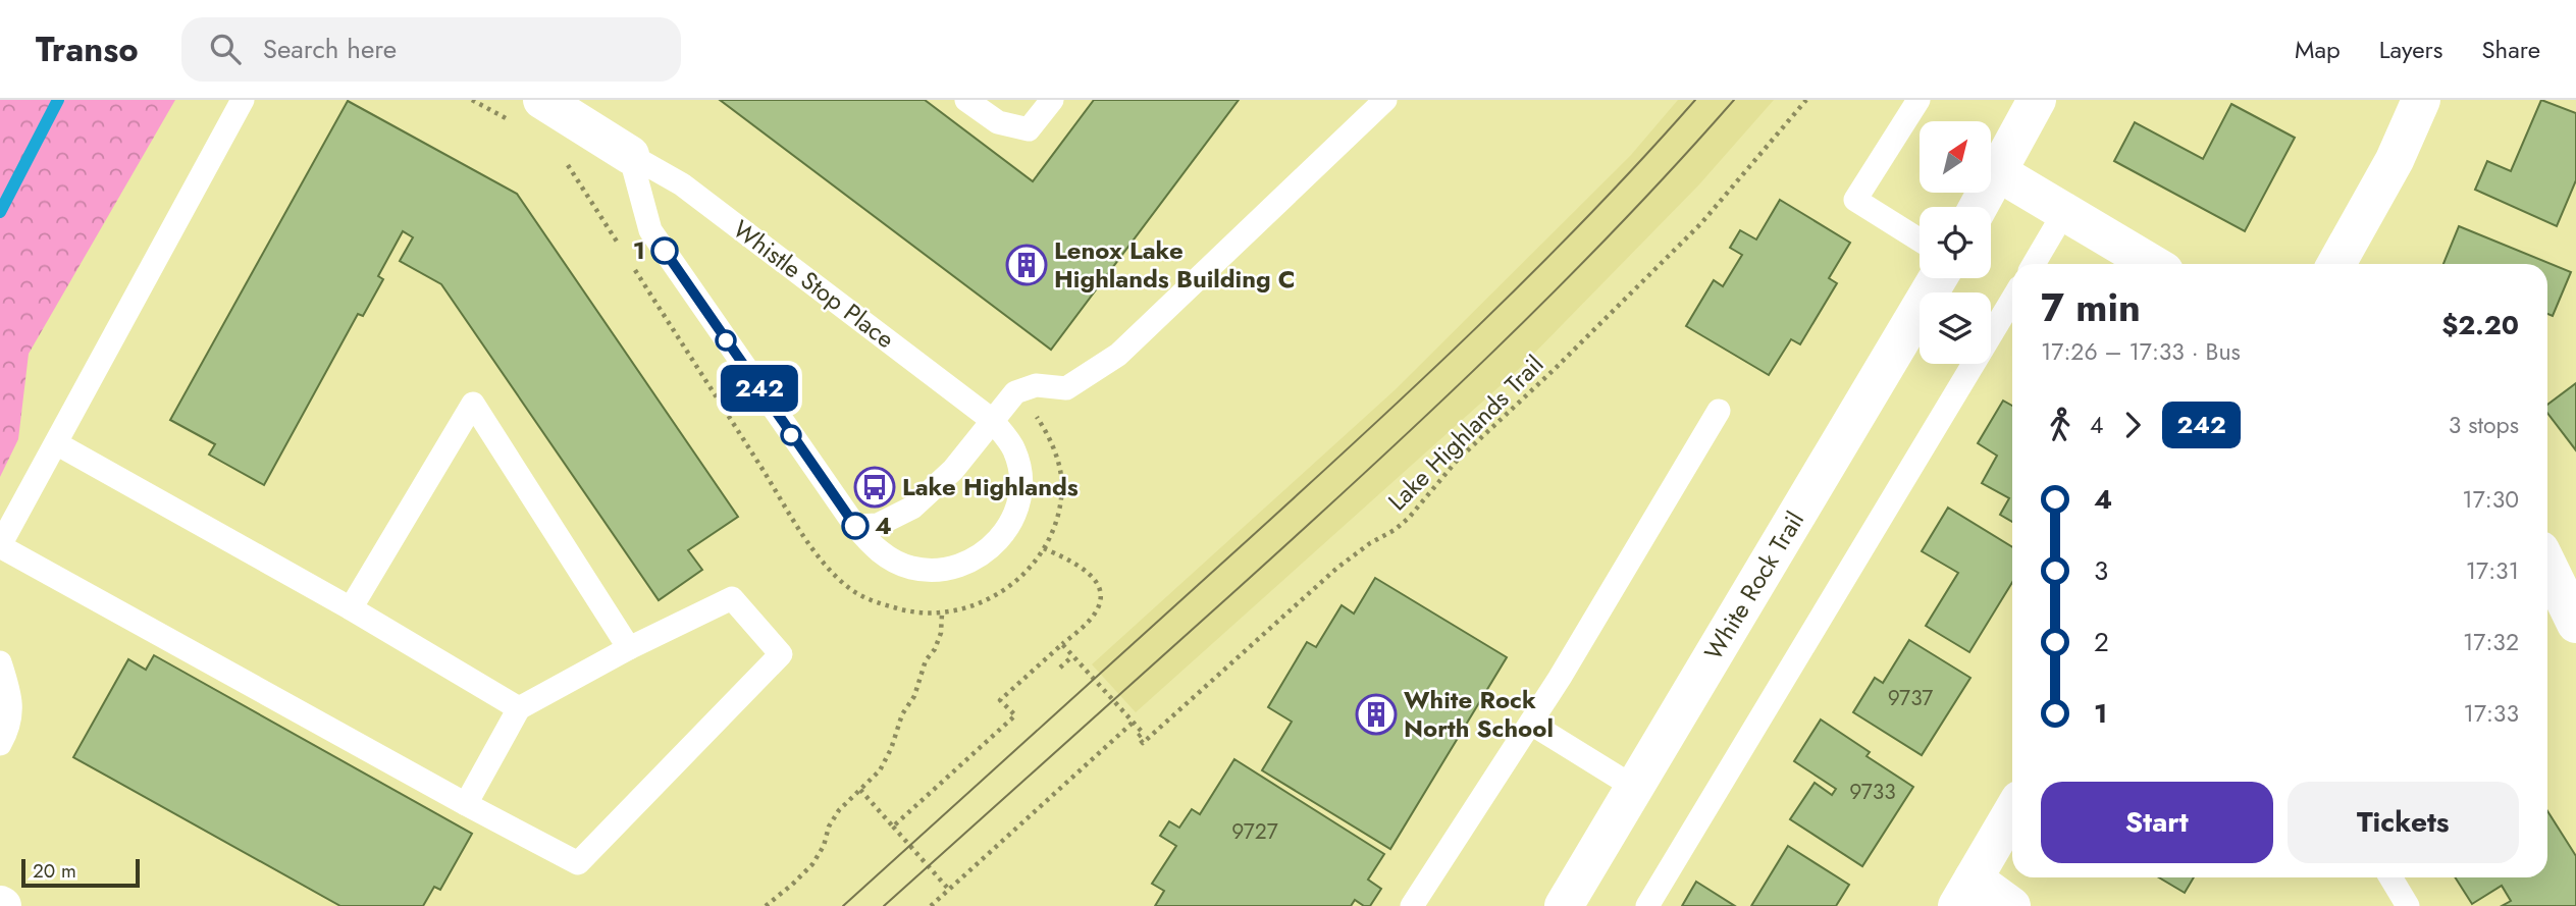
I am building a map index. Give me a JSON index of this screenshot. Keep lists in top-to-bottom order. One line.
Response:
{"streets":{"street":["Whistle Stop Place","White Rock Trail"],"path":["Lake Highlands Trail"]},"places":{"other":["1","4"],"building":["Lenox Lake Highlands Building C","White Rock North School"],"bus stop":["Lake Highlands"]},"lines":["bus line 242"],"house_numbers":["9737","9733","9727"],"scale_bar":"20 m","north":"top right","page":{"header":"Transo","search":"Search here","nav":["Map","Layers","Share"],"on_map":"242","heading":["7 min","17:26 – 17:33 · Bus","$2.20"],"legs":["4","242","3 stops"],"list":[{"name":"4","value":"17:30"},{"name":"3","value":"17:31"},{"name":"2","value":"17:32"},{"name":"1","value":"17:33"}],"buttons":["Start","Tickets"],"scale":"20 m"}}
